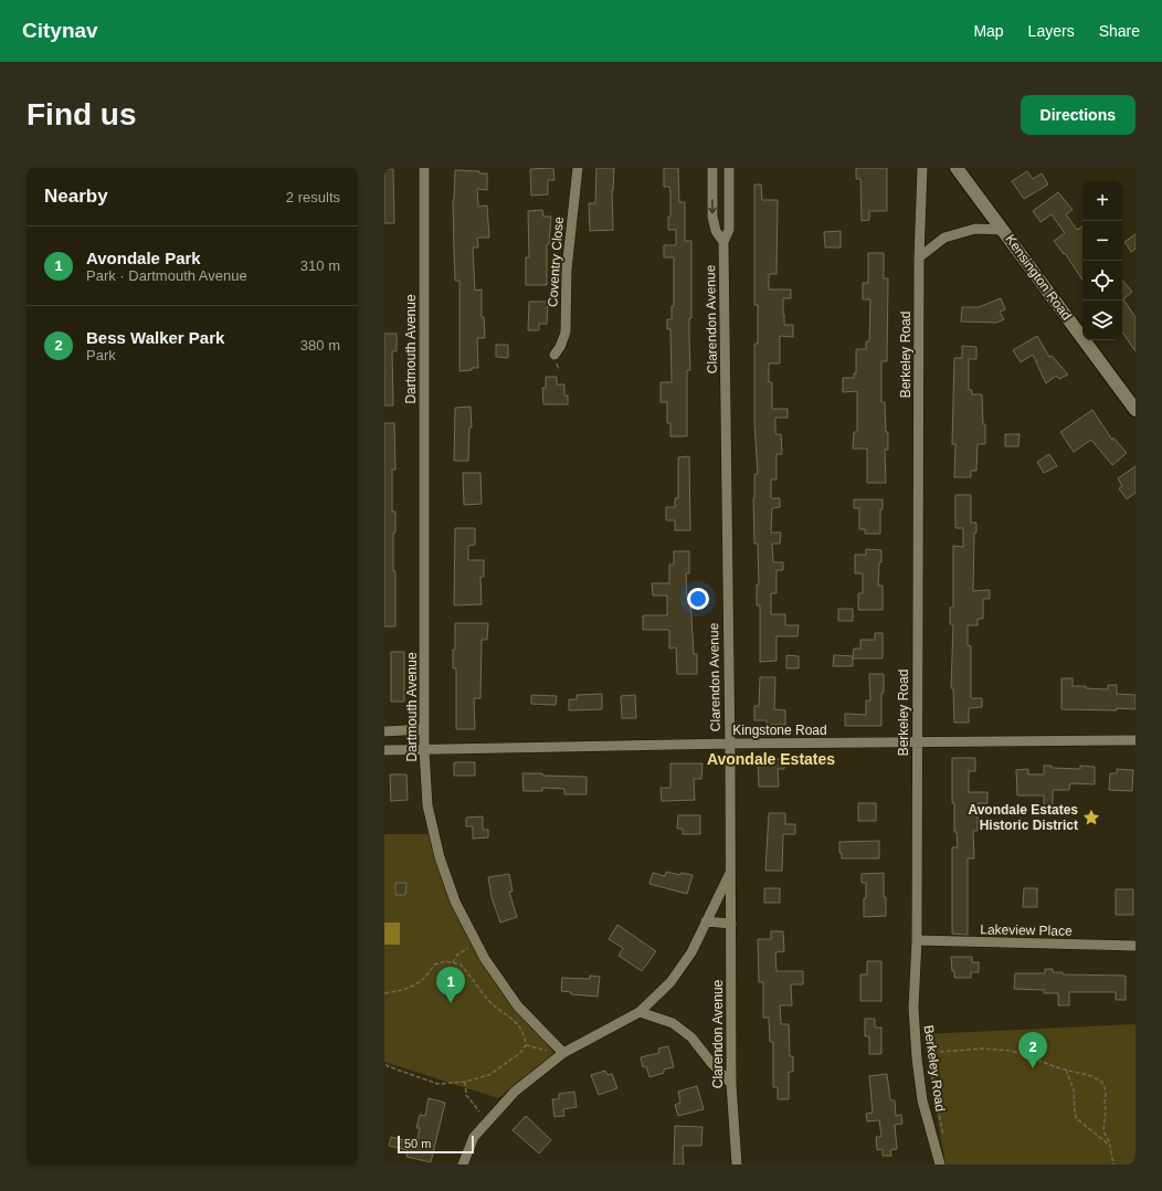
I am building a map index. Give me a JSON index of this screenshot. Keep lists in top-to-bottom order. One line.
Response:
{"streets":{"street":["Coventry Close","Kensington Road","Clarendon Avenue","Dartmouth Avenue","Berkeley Road","Kingstone Road","Lakeview Place"]},"crossings":[["Clarendon Avenue","Kingstone Road"],["Dartmouth Avenue","Kingstone Road"],["Berkeley Road","Kingstone Road"],["Berkeley Road","Lakeview Place"]],"districts":["Avondale Estates"],"places":{"place":["Avondale Estates Historic District"]},"scale_bar":"50 m","page":{"header":"Citynav","nav":["Map","Layers","Share"],"buttons":"Directions","title":"Find us","heading":["Nearby","2 results"],"map_buttons":["+","−"],"list":[{"mark":"1","name":"Avondale Park","note":"Park · Dartmouth Avenue","value":"310 m"},{"mark":"2","name":"Bess Walker Park","note":"Park","value":"380 m"}],"pins":["1","2"],"scale":"50 m"}}
